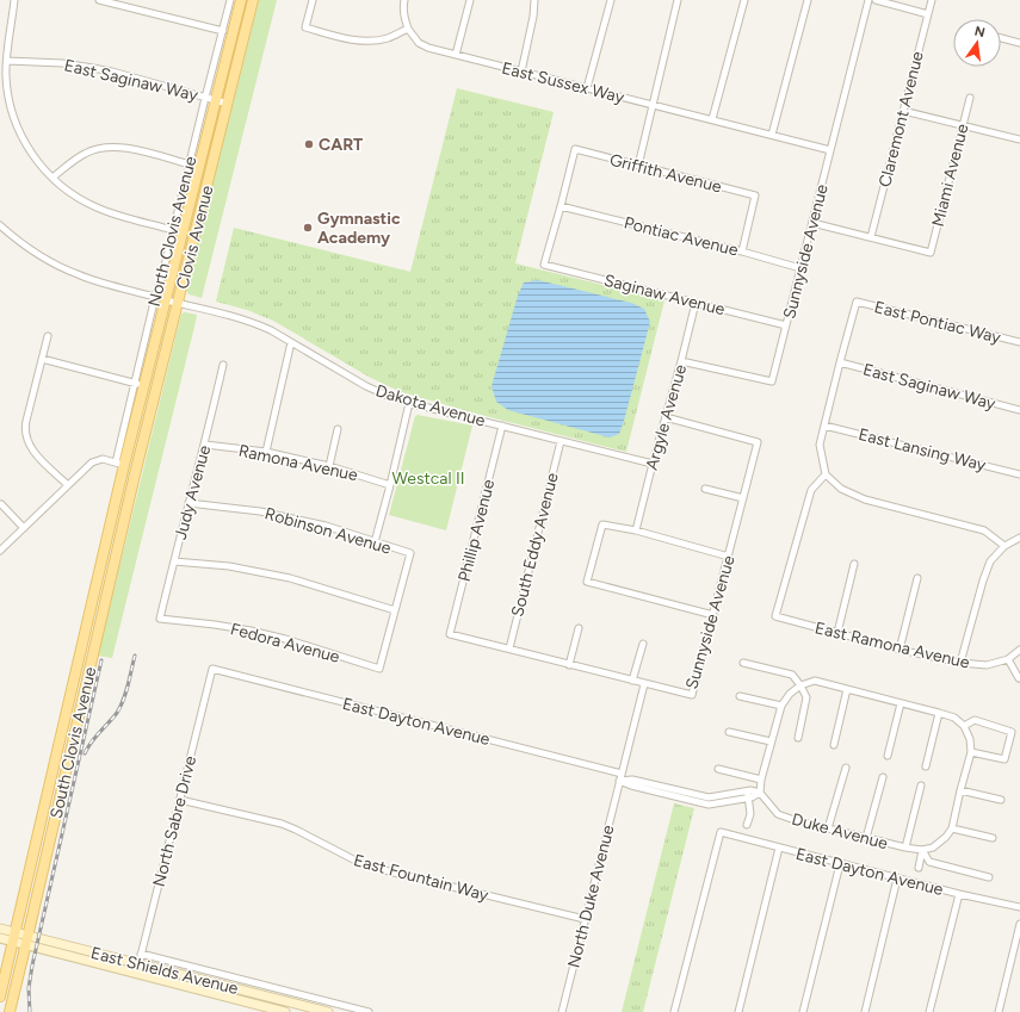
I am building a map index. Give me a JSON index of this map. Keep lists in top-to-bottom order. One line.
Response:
{"streets":{"main road":["Clovis Avenue","South Clovis Avenue","East Shields Avenue"],"street":["East Saginaw Way","East Sussex Way","Claremont Avenue","Griffith Avenue","Miami Avenue","North Clovis Avenue","Pontiac Avenue","Sunnyside Avenue","Saginaw Avenue","East Pontiac Way","Dakota Avenue","Argyle Avenue","East Lansing Way","Ramona Avenue","Judy Avenue","Robinson Avenue","Phillip Avenue","South Eddy Avenue","Fedora Avenue","East Ramona Avenue","East Dayton Avenue","North Sabre Drive","Duke Avenue","East Fountain Way","North Duke Avenue"]},"crossings":[["East Saginaw Way","North Clovis Avenue"],["East Saginaw Way","Clovis Avenue"],["East Saginaw Way","East Pontiac Way"],["East Sussex Way","Sunnyside Avenue"],["Claremont Avenue","Miami Avenue"],["Griffith Avenue","Pontiac Avenue"],["Griffith Avenue","Saginaw Avenue"],["North Clovis Avenue","Clovis Avenue"],["Pontiac Avenue","Sunnyside Avenue"],["Pontiac Avenue","Saginaw Avenue"],["Clovis Avenue","Dakota Avenue"],["Clovis Avenue","South Clovis Avenue"],["Sunnyside Avenue","Saginaw Avenue"],["Sunnyside Avenue","Argyle Avenue"],["Saginaw Avenue","Argyle Avenue"],["Dakota Avenue","Argyle Avenue"],["Dakota Avenue","Phillip Avenue"],["Dakota Avenue","South Eddy Avenue"],["Ramona Avenue","Judy Avenue"],["Judy Avenue","Robinson Avenue"],["Judy Avenue","Fedora Avenue"],["Robinson Avenue","Fedora Avenue"],["Phillip Avenue","South Eddy Avenue"],["East Dayton Avenue","North Sabre Drive"],["East Dayton Avenue","North Duke Avenue"],["South Clovis Avenue","East Shields Avenue"],["North Sabre Drive","East Fountain Way"],["North Sabre Drive","East Shields Avenue"],["East Fountain Way","North Duke Avenue"]],"parks":["Westcal II"],"places":["CART","Gymnastic Academy"],"north":"top"}
